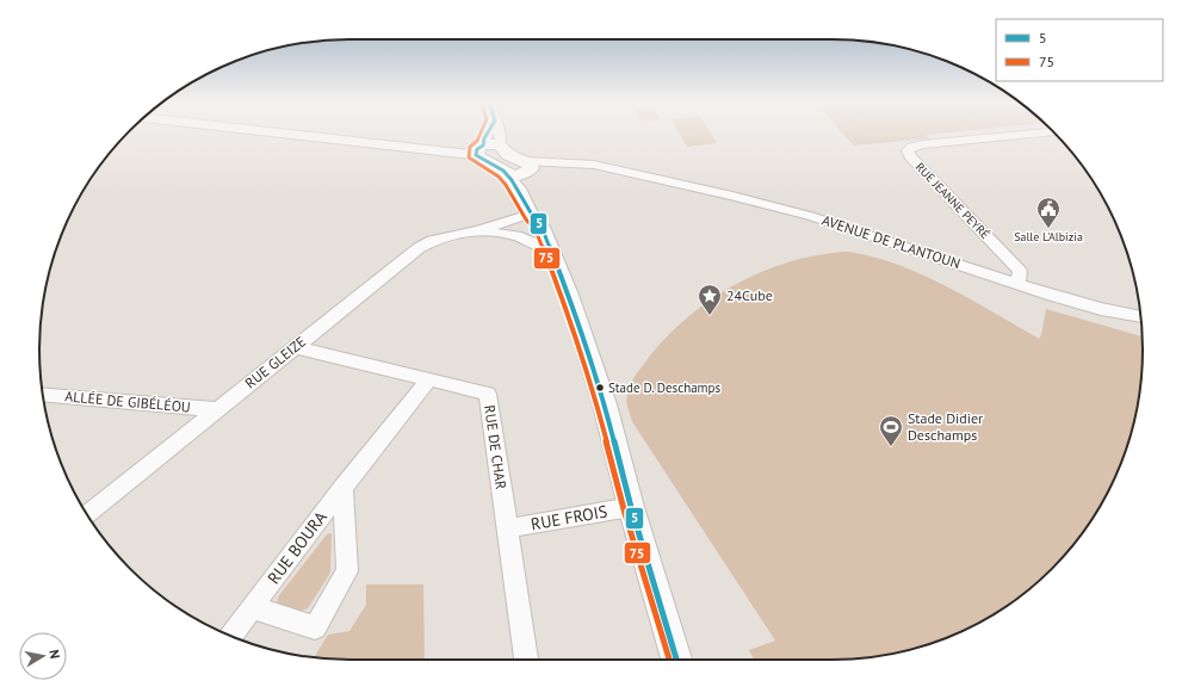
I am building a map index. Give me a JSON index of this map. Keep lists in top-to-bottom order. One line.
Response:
{"streets":{"street":["RUE JEANNE PEYRÉ","AVENUE DE PLANTOUN","RUE GLEIZE","ALLÉE DE GIBÉLÉOU","RUE DE CHAR","RUE FROIS","RUE BOURA"]},"crossings":[["RUE JEANNE PEYRÉ","AVENUE DE PLANTOUN"],["RUE GLEIZE","ALLÉE DE GIBÉLÉOU"],["RUE GLEIZE","RUE DE CHAR"],["RUE DE CHAR","RUE FROIS"],["RUE DE CHAR","RUE BOURA"]],"places":{"public building":["Salle L'Albizia"],"place":["24Cube"],"other":["Stade D. Deschamps"],"sports":["Stade Didier Deschamps"]},"lines":["transit line 5","transit line 75"],"legend":["5","75"],"north":"right"}
